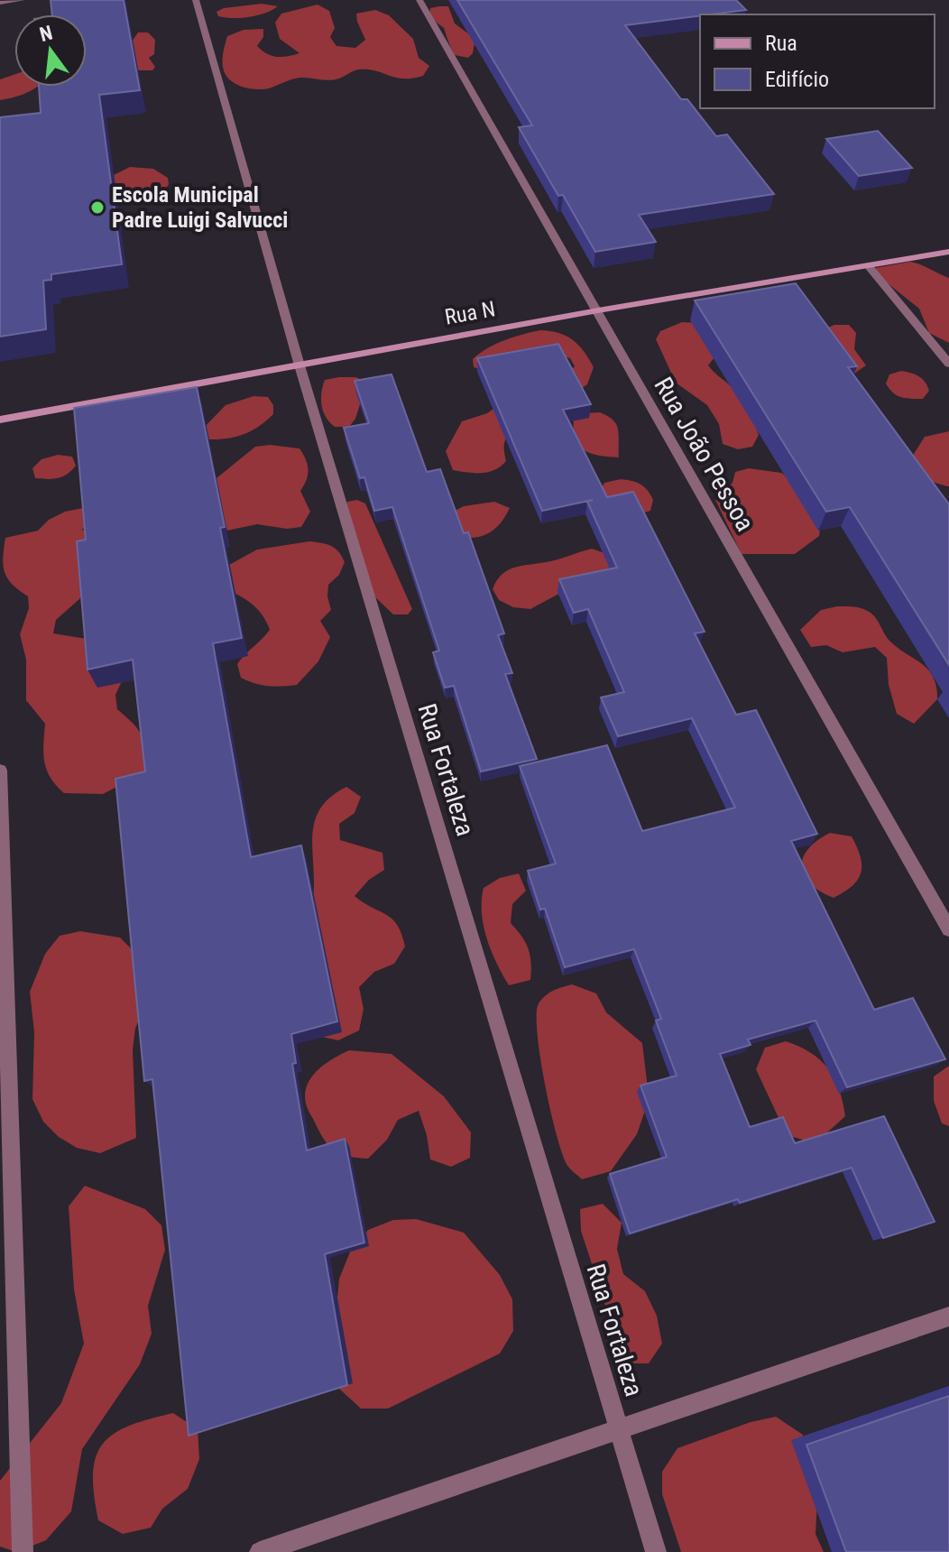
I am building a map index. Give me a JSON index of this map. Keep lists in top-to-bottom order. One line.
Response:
{"streets":{"street":["Rua N","Rua João Pessoa","Rua Fortaleza"]},"crossings":[["Rua N","Rua João Pessoa"],["Rua N","Rua Fortaleza"]],"places":["Escola Municipal Padre Luigi Salvucci"],"legend":["Rua","Edifício"],"north":"top"}
